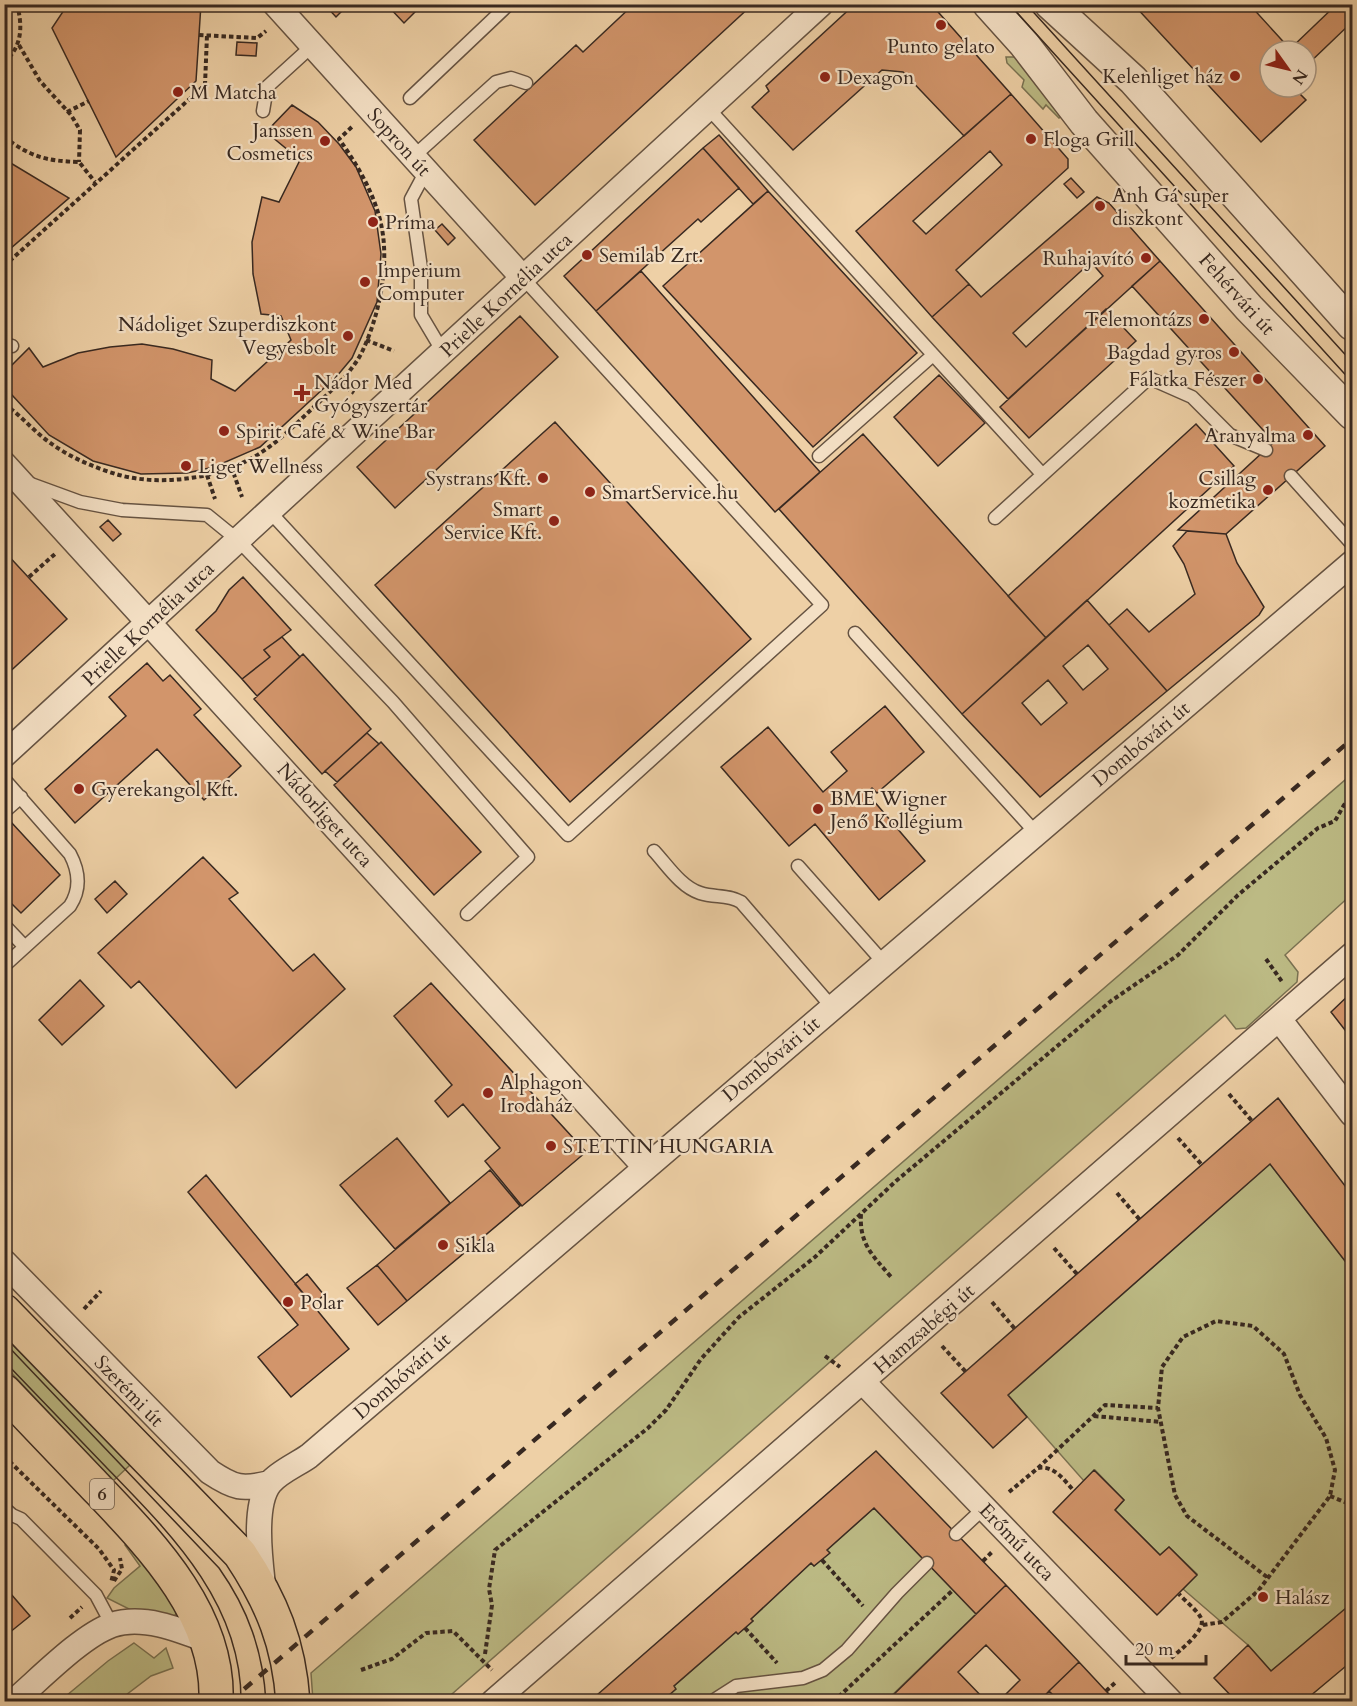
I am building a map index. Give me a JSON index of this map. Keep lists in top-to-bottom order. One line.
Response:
{"streets":{"main road":["Szerémi út","6"],"street":["Sopron út","Fehérvári út","Prielle Kornélia utca","Dombóvári út","Nádorliget utca","Hamzsabégi út","Erőmű utca"]},"crossings":[["Sopron út","Prielle Kornélia utca"],["Prielle Kornélia utca","Nádorliget utca"],["Dombóvári út","Nádorliget utca"],["Dombóvári út","Szerémi út"],["Hamzsabégi út","Erőmű utca"]],"places":{"other":["Punto gelato","Kelenliget ház","Dexagon","M Matcha","Floga Grill","Janssen Cosmetics","Anh Gá super diszkont","Príma","Semilab Zrt.","Ruhajavító","Imperium Computer","Telemontázs","Nádoliget Szuperdiszkont Vegyesbolt","Bagdad gyros","Falatka Fészer","Spirit Café & Wine Bar","Aranyalma","Liget Wellness","Systrans Kft.","Csillag kozmetika","SmartService.hu","Smart Service Kft.","Gyerekangol Kft.","BME Wigner Jenő Kollégium","Alphagon Irodaház","STETTIN HUNGARIA","Sikla","Polar","Halász"],"health":["Nádor Med Gyógyszertár"]},"scale_bar":"20 m","north":"bottom right"}
